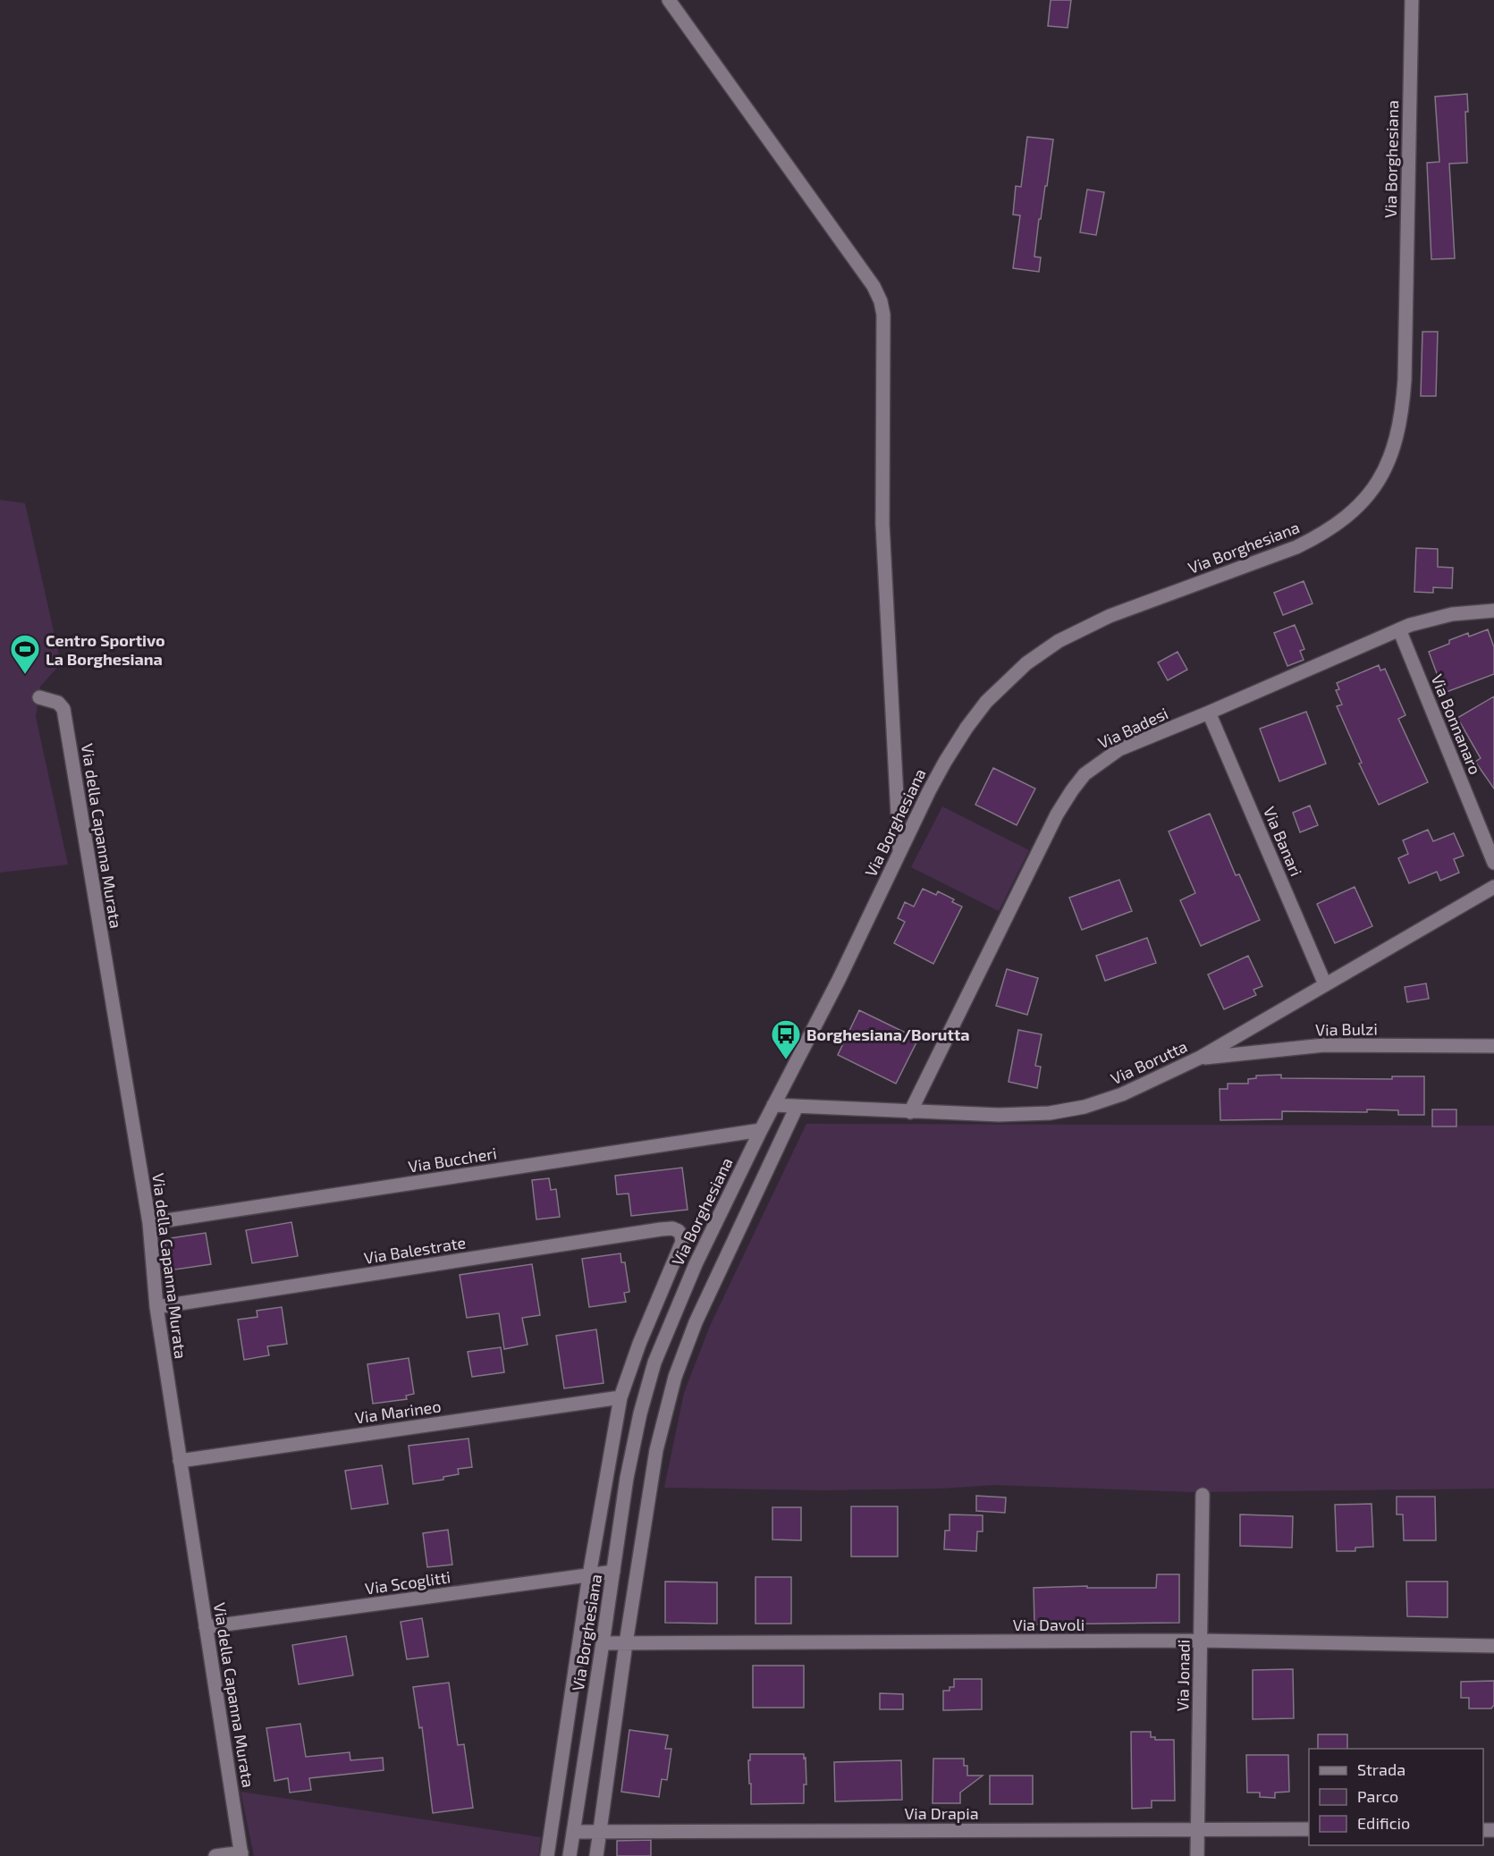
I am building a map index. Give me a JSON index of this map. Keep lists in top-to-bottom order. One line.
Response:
{"streets":{"street":["Via Borghesiana","Via Bonnanaro","Via Badesi","Via della Capanna Murata","Via Banari","Via Bulzi","Via Borutta","Via Buccheri","Via Balestrate","Via Marineo","Via Scoglitti","Via Davoli","Via Jonadi","Via Drapia"]},"crossings":[["Via Borghesiana","Via Borutta"],["Via Borghesiana","Via Buccheri"],["Via Borghesiana","Via Balestrate"],["Via Borghesiana","Via Marineo"],["Via Borghesiana","Via Scoglitti"],["Via Borghesiana","Via Davoli"],["Via Borghesiana","Via Drapia"],["Via Bonnanaro","Via Badesi"],["Via Badesi","Via Banari"],["Via Badesi","Via Borutta"],["Via della Capanna Murata","Via Buccheri"],["Via della Capanna Murata","Via Balestrate"],["Via della Capanna Murata","Via Marineo"],["Via della Capanna Murata","Via Scoglitti"],["Via Banari","Via Borutta"],["Via Bulzi","Via Borutta"],["Via Davoli","Via Jonadi"],["Via Jonadi","Via Drapia"]],"places":{"sports":["Centro Sportivo La Borghesiana"],"bus stop":["Borghesiana/Borutta"]},"legend":["Strada","Parco","Edificio"]}
